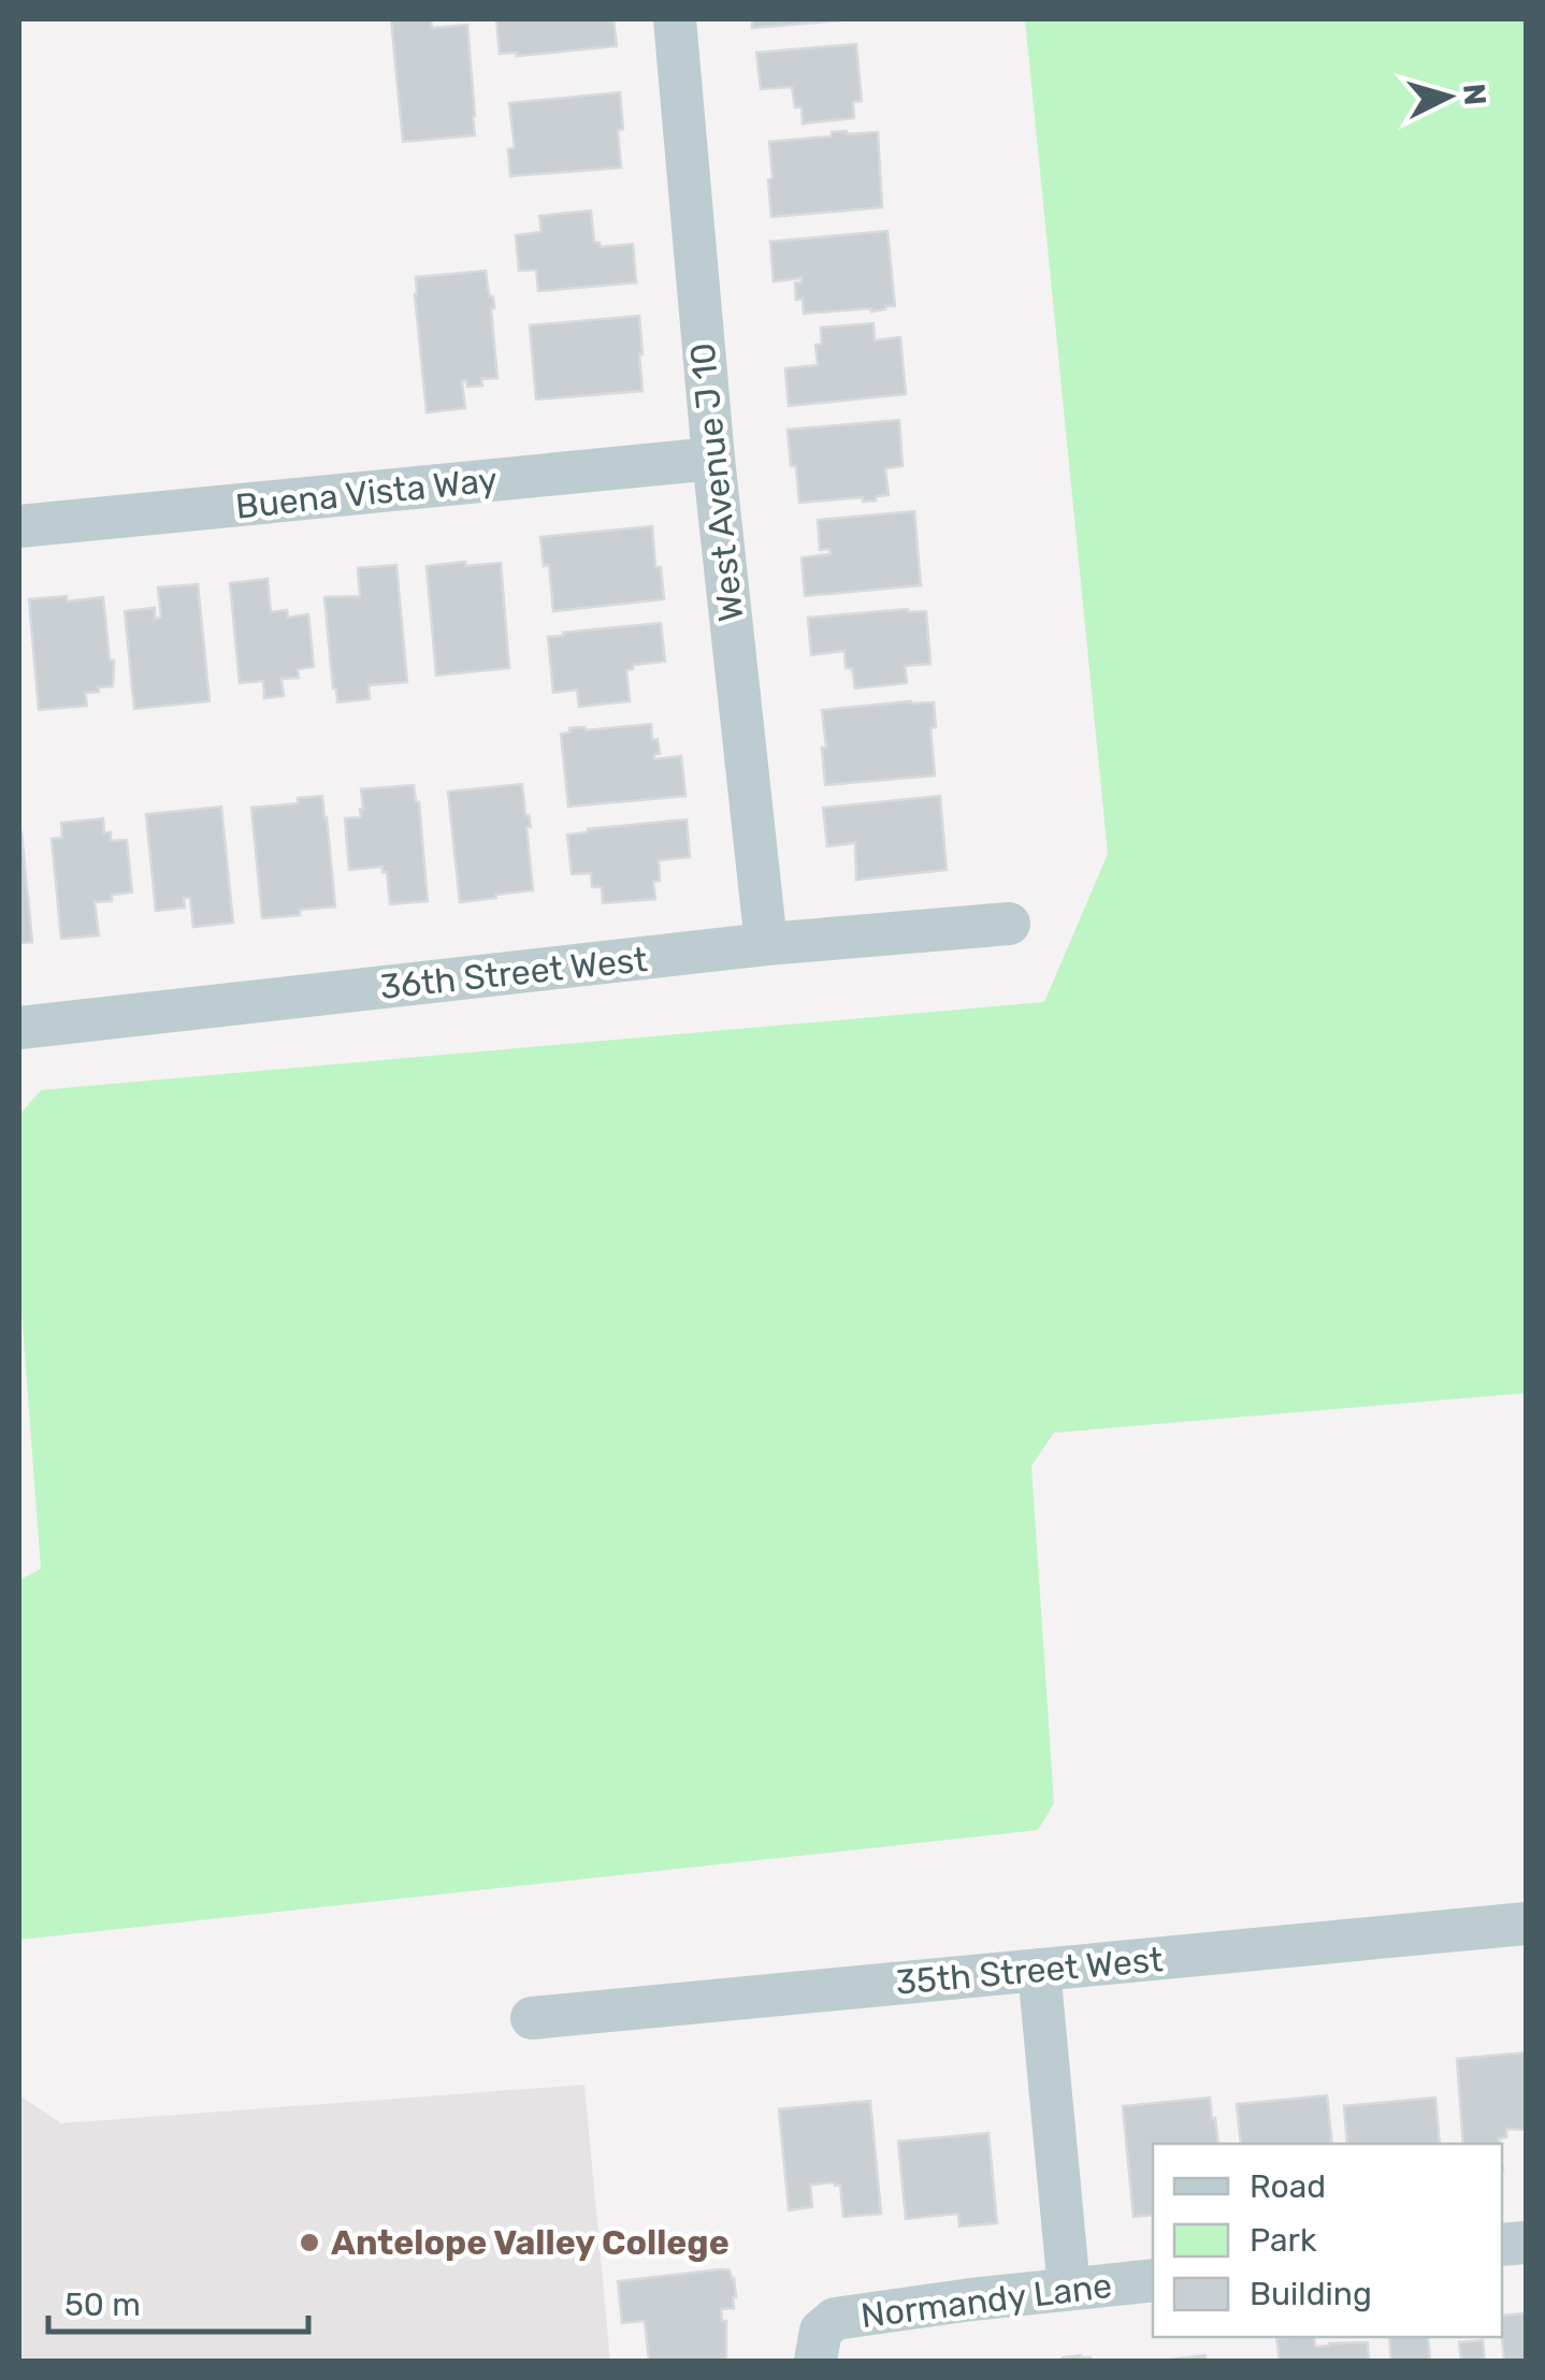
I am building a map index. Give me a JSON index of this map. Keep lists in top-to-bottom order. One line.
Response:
{"streets":{"street":["West Avenue J 10","Buena Vista Way","36th Street West","35th Street West","Normandy Lane"]},"crossings":[["West Avenue J 10","Buena Vista Way"],["West Avenue J 10","36th Street West"]],"places":["Antelope Valley College"],"legend":["Road","Park","Building"],"scale_bar":"50 m","north":"right"}
